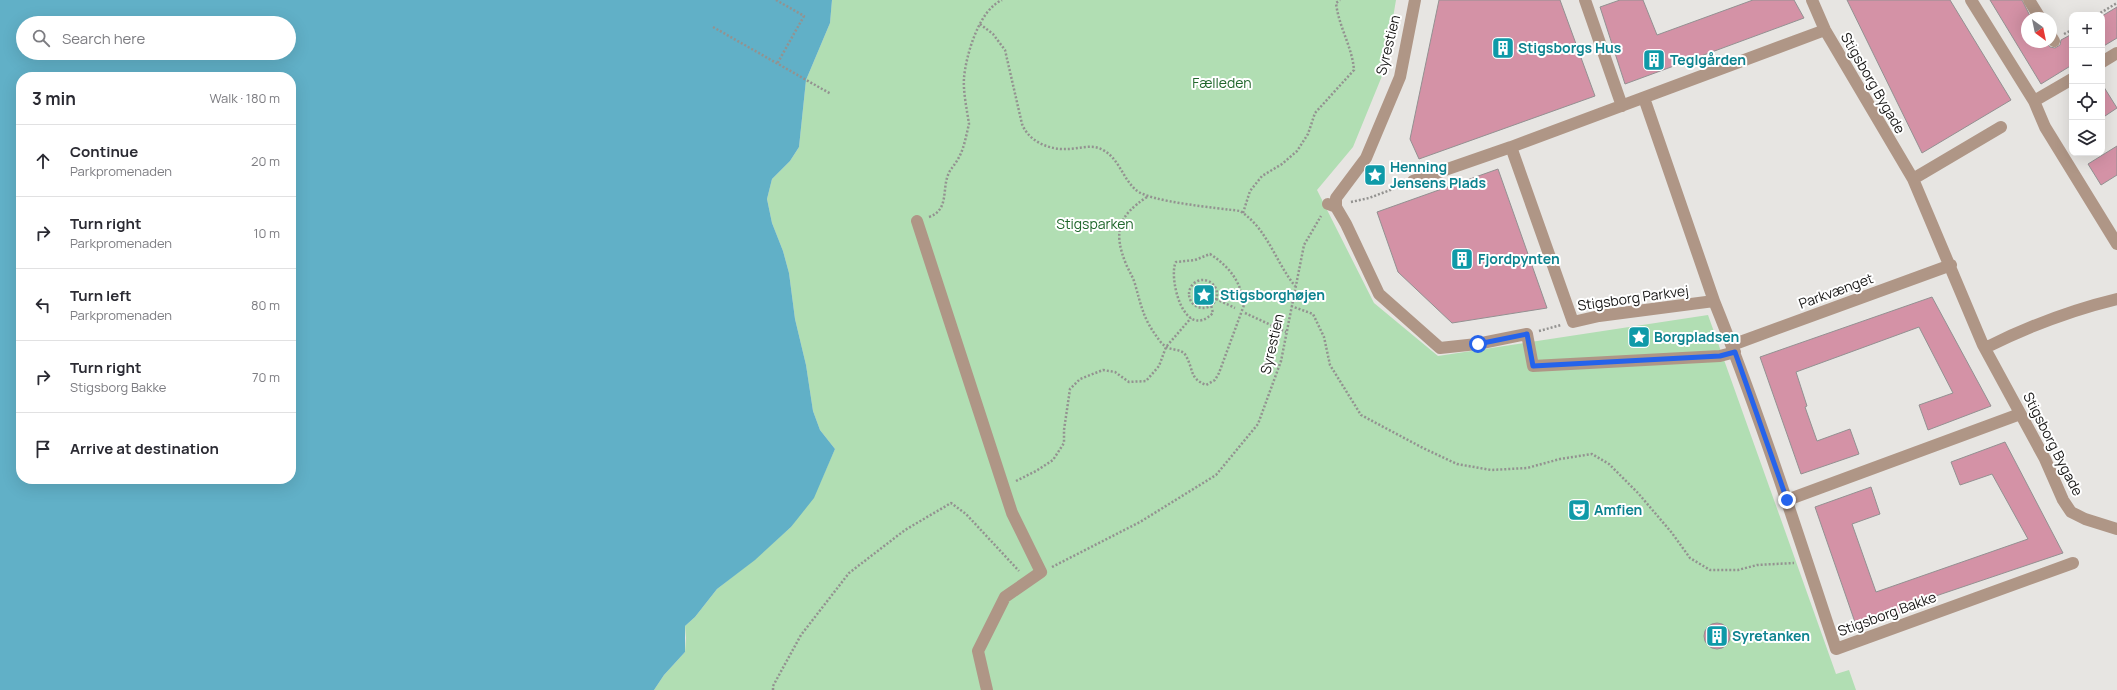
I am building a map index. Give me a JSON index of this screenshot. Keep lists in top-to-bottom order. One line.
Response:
{"streets":{"street":["Stigsborg Bygade","Parkvænget","Stigsborg Parkvej","Stigsborg Bakke"],"path":["Syrestien"]},"crossings":[["Stigsborg Bygade","Parkvænget"],["Parkvænget","Stigsborg Parkvej"],["Parkvænget","Stigsborg Bakke"],["Stigsborg Parkvej","Stigsborg Bakke"]],"parks":["Fælleden","Stigsparken"],"places":{"building":["Stigsborgs Hus","Teglgården","Fjordpynten","Syretanken"],"place":["Henning Jensens Plads","Stigsborghøjen","Borgpladsen"],"theatre":["Amfien"]},"north":"bottom right","page":{"map_buttons":["+","−"],"search":"Search here","heading":["3 min","Walk · 180 m"],"list":[["Continue","Parkpromenaden","20 m"],["Turn right","Parkpromenaden","10 m"],["Turn left","Parkpromenaden","80 m"],["Turn right","Stigsborg Bakke","70 m"],"Arrive at destination"]}}
